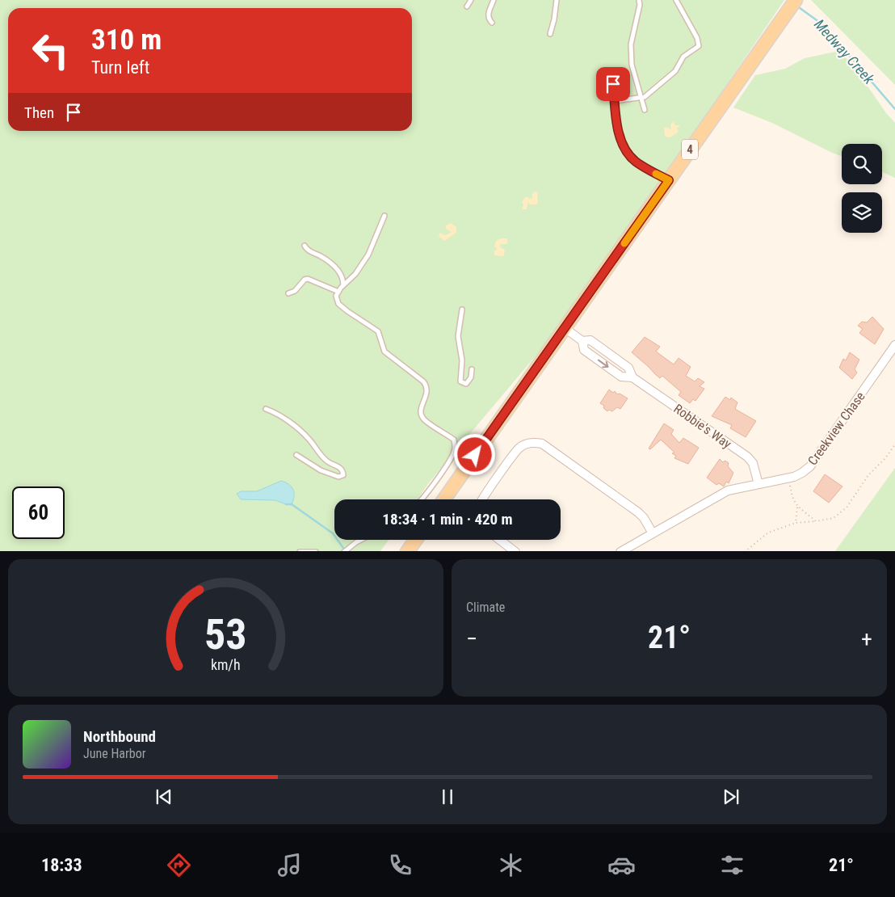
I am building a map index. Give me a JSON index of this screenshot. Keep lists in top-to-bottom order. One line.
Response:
{"streets":{"main road":["4"],"street":["Robbie's Way","Creekview Chase"]},"crossings":[["4","Robbie's Way"],["Robbie's Way","Creekview Chase"]],"water":["Medway Creek"],"page":{"turn":["310 m","Turn left"],"then":"Then","limit":"60","trip":"18:34 · 1 min · 420 m","tile":"Climate","heat":["−","21°","+"],"song":["Northbound","June Harbor"],"tabs":["18:33","21°"],"gauge":["53","km/h"]}}
